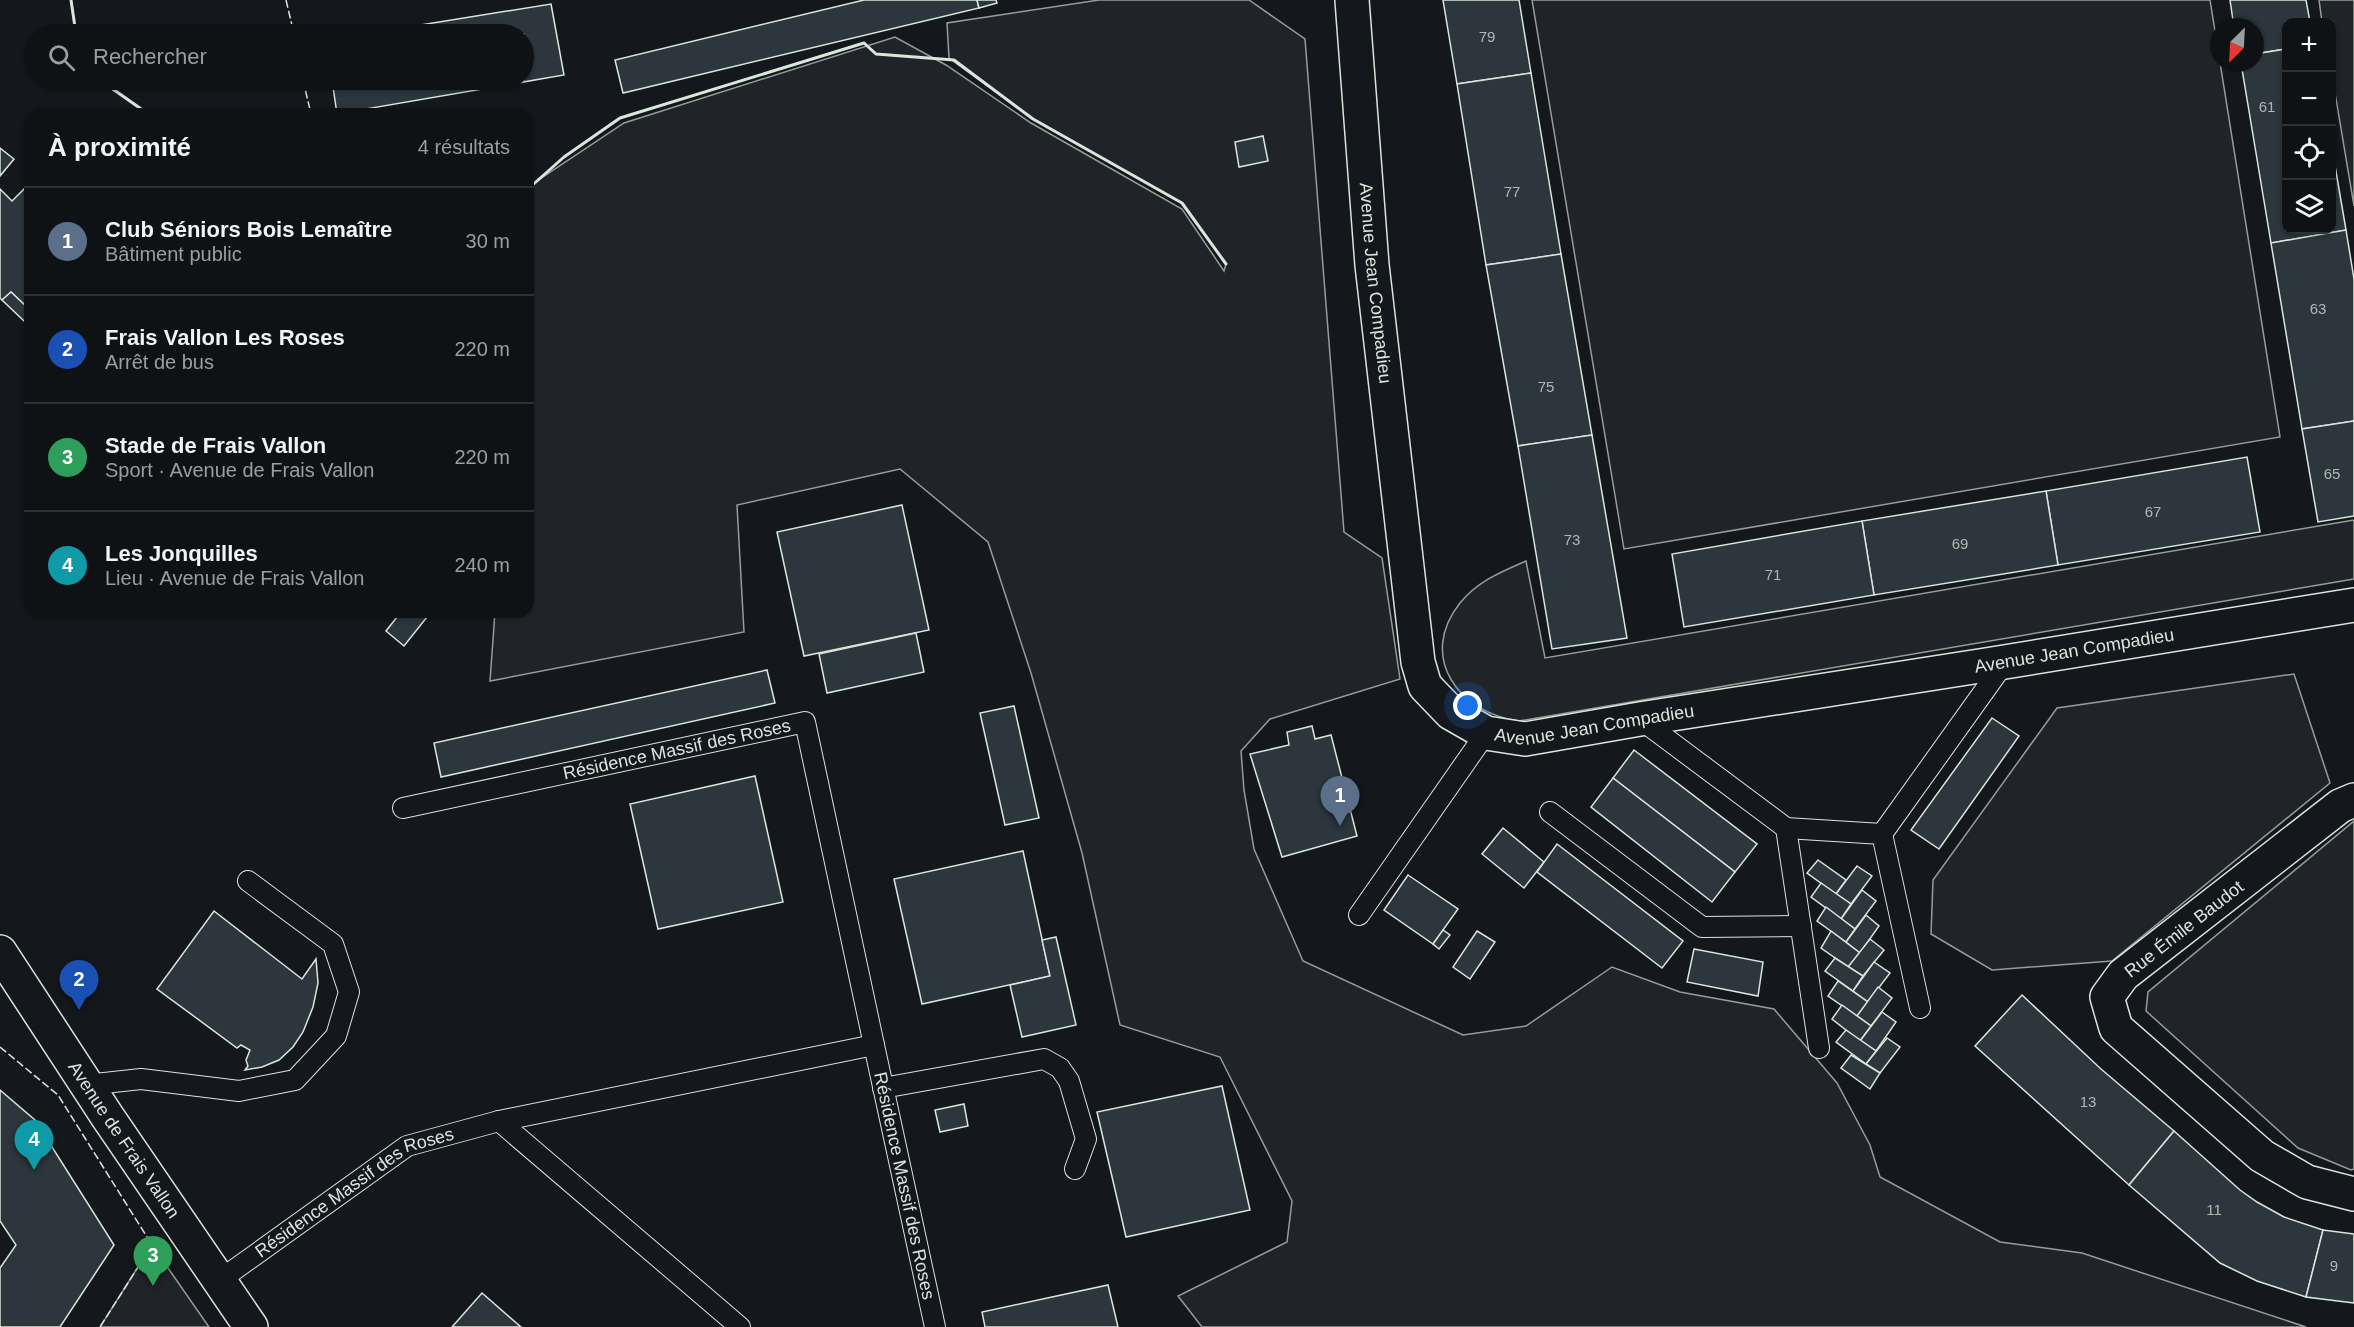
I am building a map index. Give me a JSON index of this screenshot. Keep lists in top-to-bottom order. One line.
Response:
{"streets":{"street":["Avenue Jean Compadieu","Rue Émile Baudot","Avenue de Frais Vallon"],"lane":["Résidence Massif des Roses"]},"crossings":[["Résidence Massif des Roses","Avenue de Frais Vallon"]],"house_numbers":["79","61","77","63","75","65","67","73","69","71","13","11","9"],"north":"bottom left","page":{"map_buttons":["+","−"],"search":"Rechercher","heading":["À proximité","4 résultats"],"list":[{"mark":"1","name":"Club Séniors Bois Lemaître","note":"Bâtiment public","value":"30 m"},{"mark":"2","name":"Frais Vallon Les Roses","note":"Arrêt de bus","value":"220 m"},{"mark":"3","name":"Stade de Frais Vallon","note":"Sport · Avenue de Frais Vallon","value":"220 m"},{"mark":"4","name":"Les Jonquilles","note":"Lieu · Avenue de Frais Vallon","value":"240 m"}],"pins":["1","2","4","3"]}}
